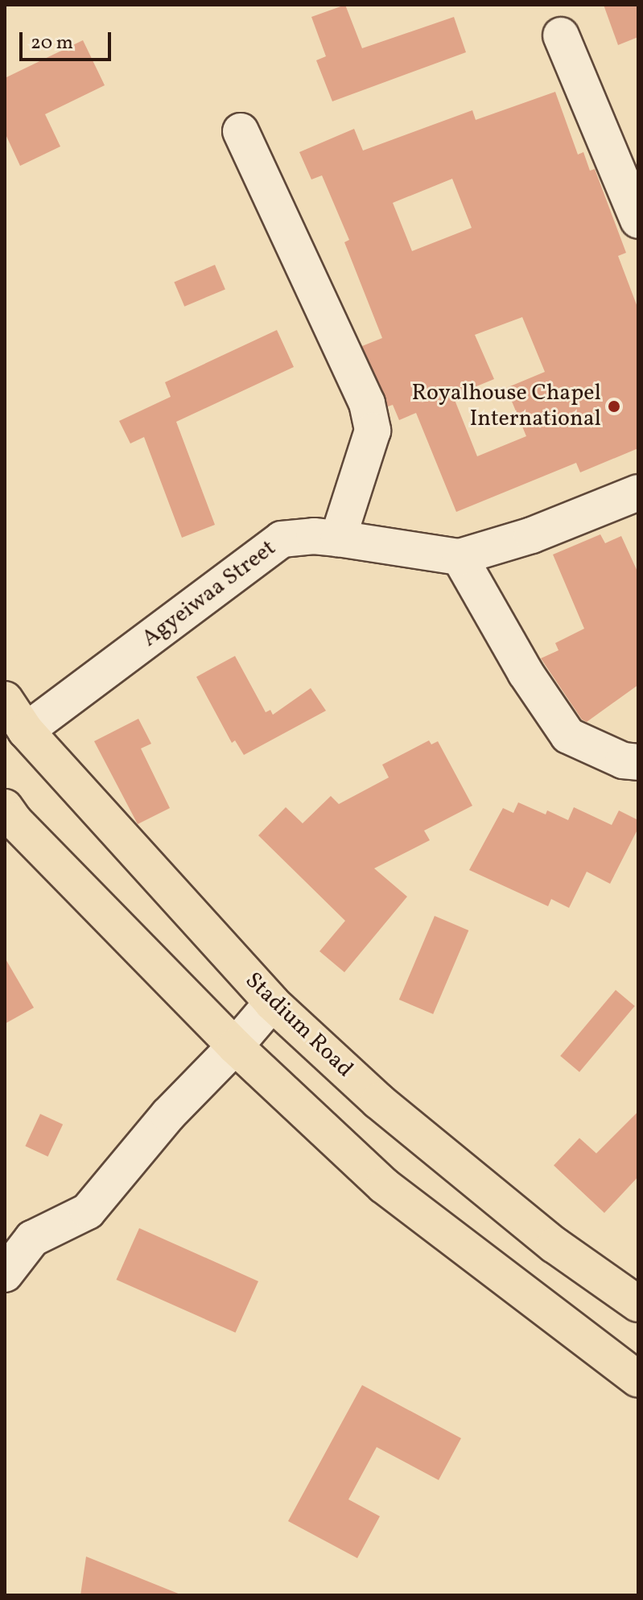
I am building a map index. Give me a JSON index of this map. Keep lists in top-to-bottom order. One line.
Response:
{"streets":{"main road":["Stadium Road"],"street":["Agyeiwaa Street"]},"crossings":[["Agyeiwaa Street","Stadium Road"]],"places":["Royalhouse Chapel International"],"scale_bar":"20 m"}
